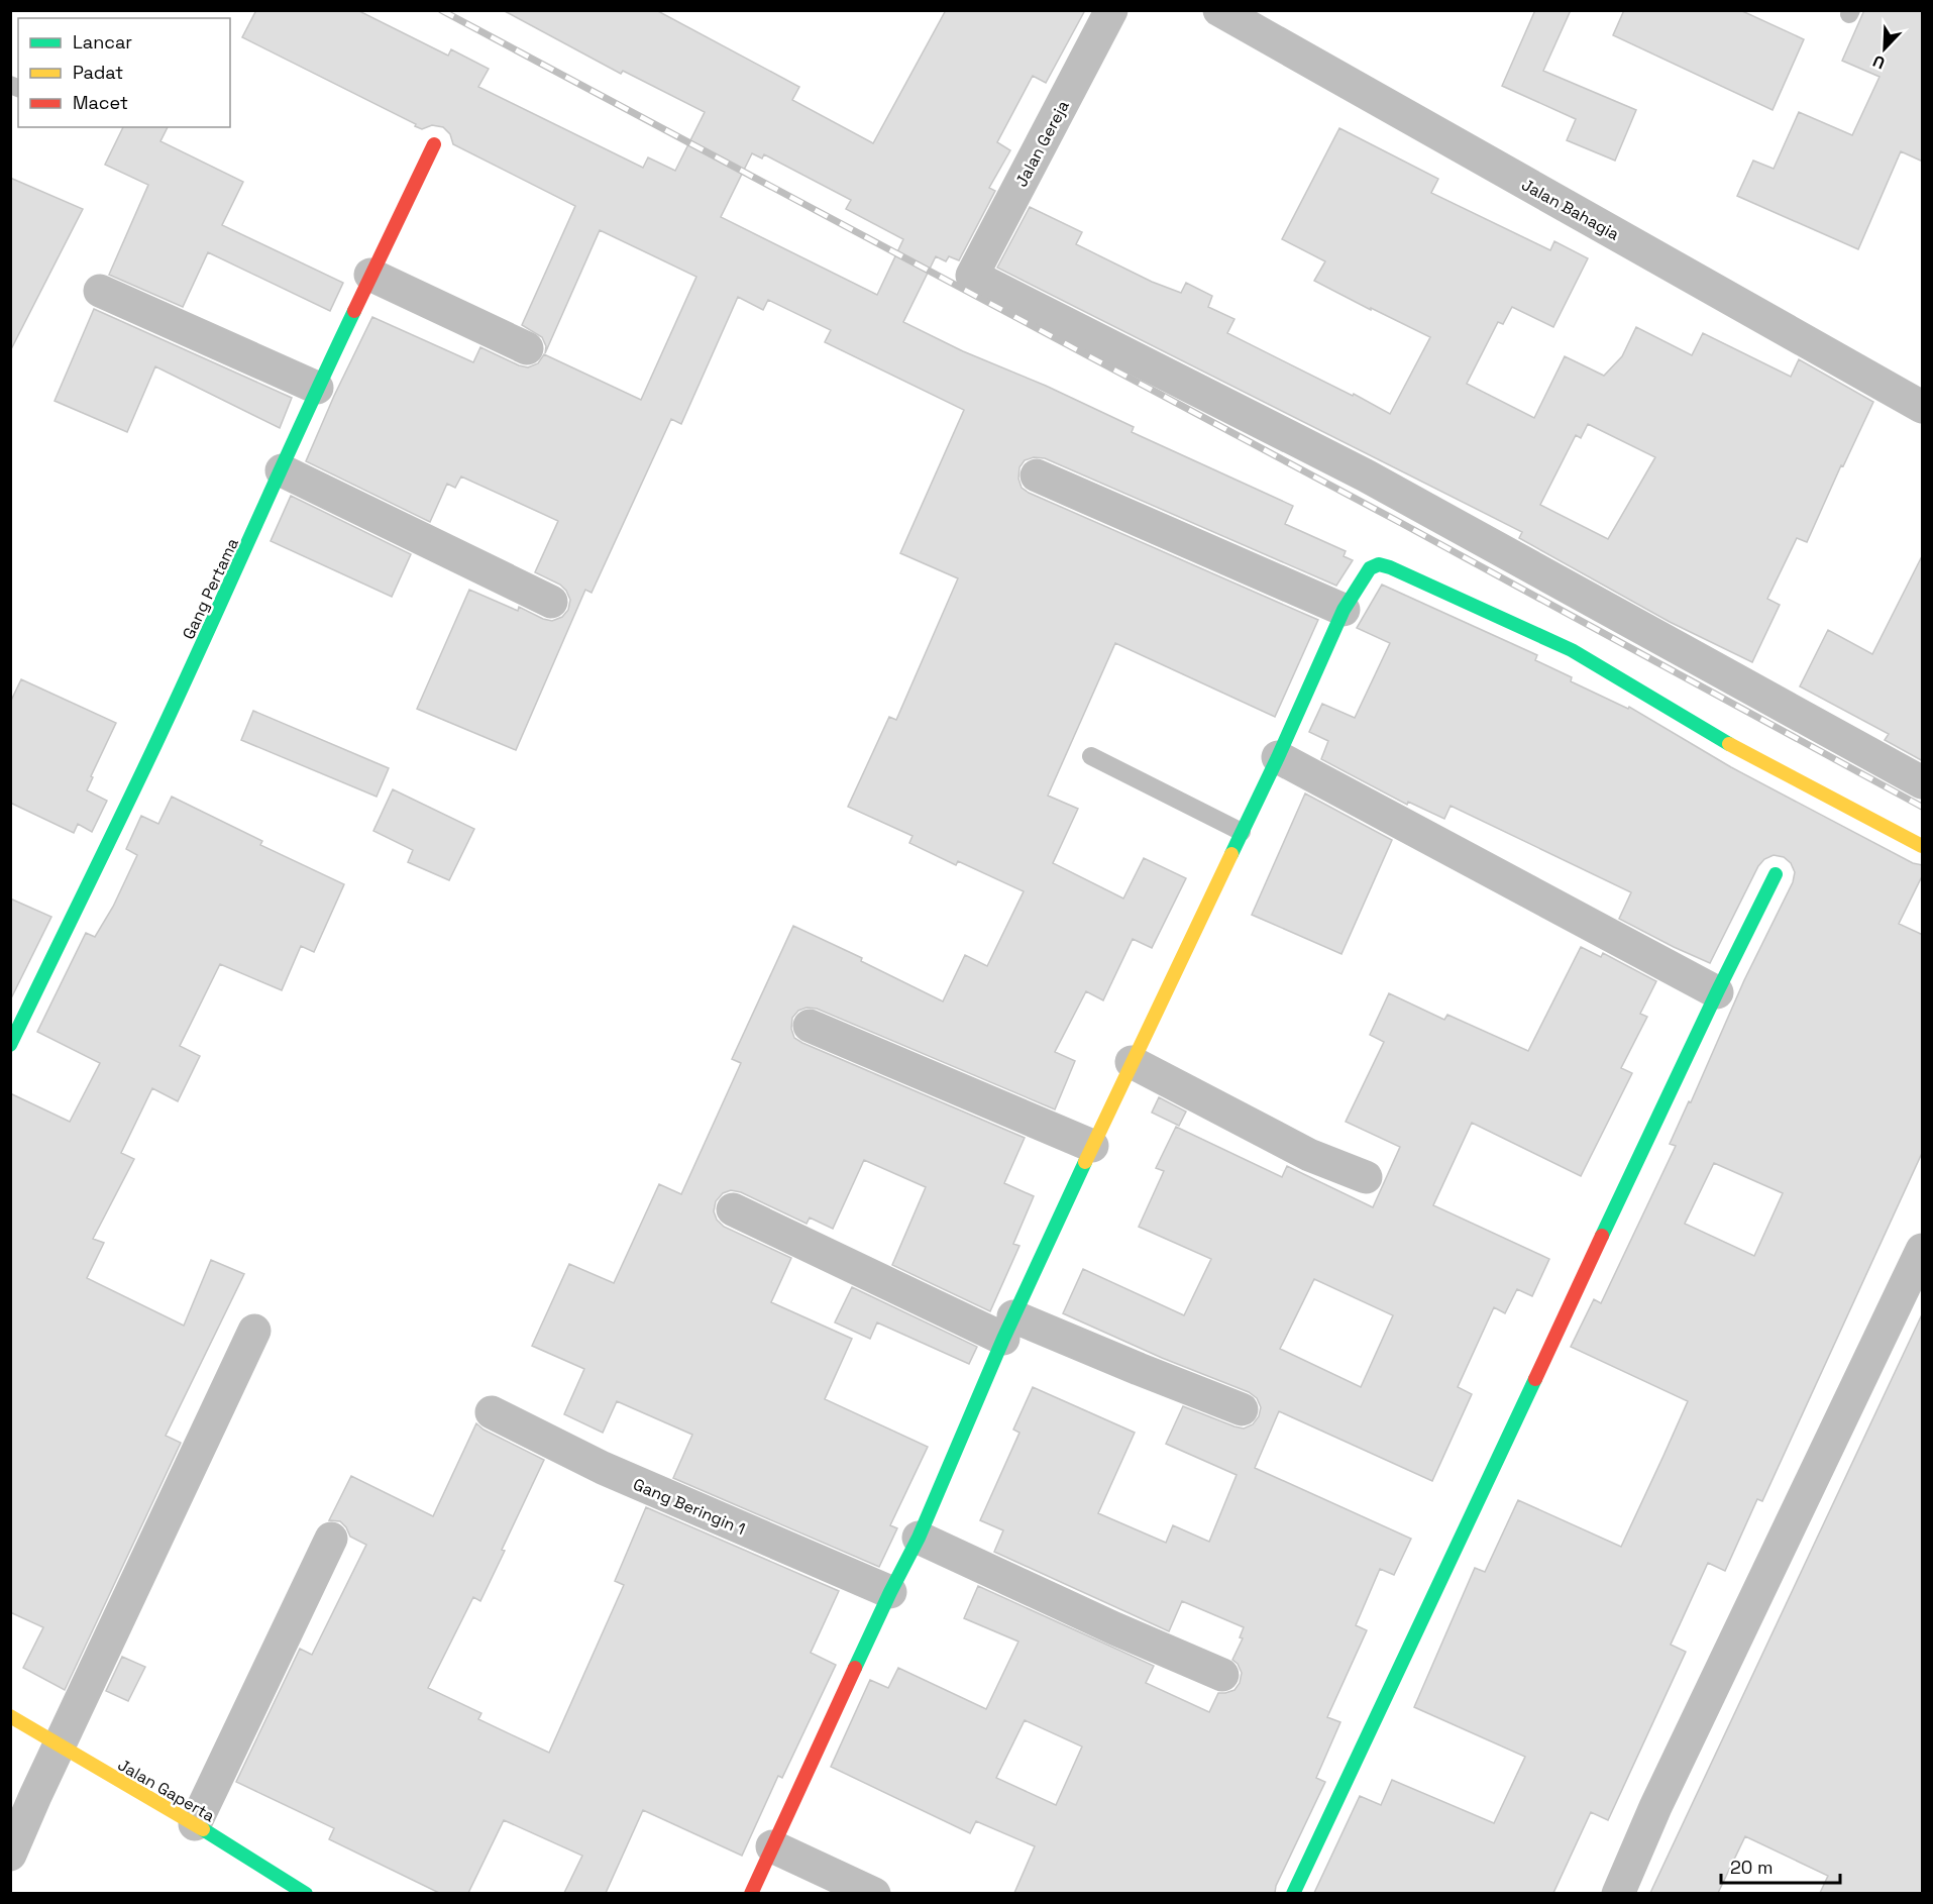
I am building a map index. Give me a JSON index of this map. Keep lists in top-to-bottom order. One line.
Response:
{"streets":{"street":["Jalan Gereja","Jalan Bahagia","Gang Pertama","Gang Beringin 1","Jalan Gaperta"]},"legend":["Lancar","Padat","Macet"],"scale_bar":"20 m","north":"bottom left"}
